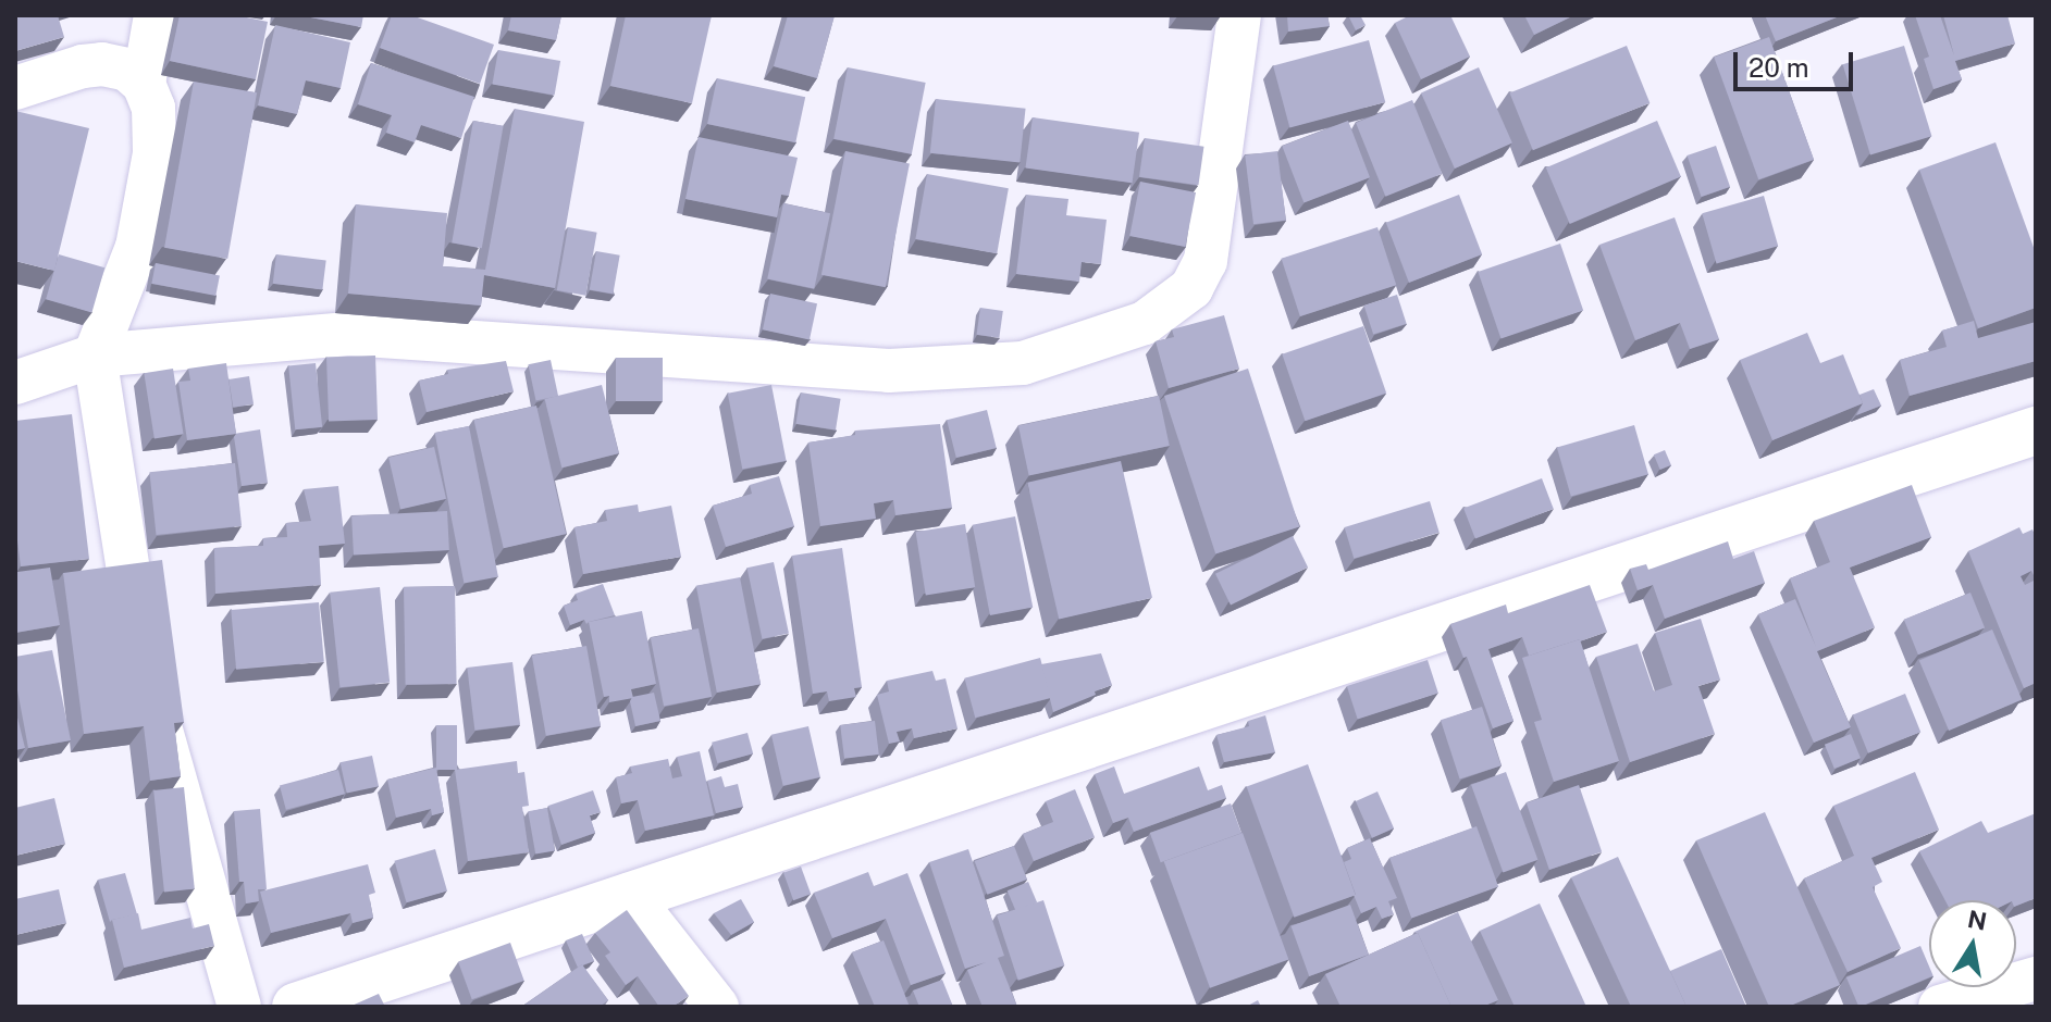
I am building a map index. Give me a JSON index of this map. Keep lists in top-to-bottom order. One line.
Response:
{"scale_bar":"20 m","north":"top"}
